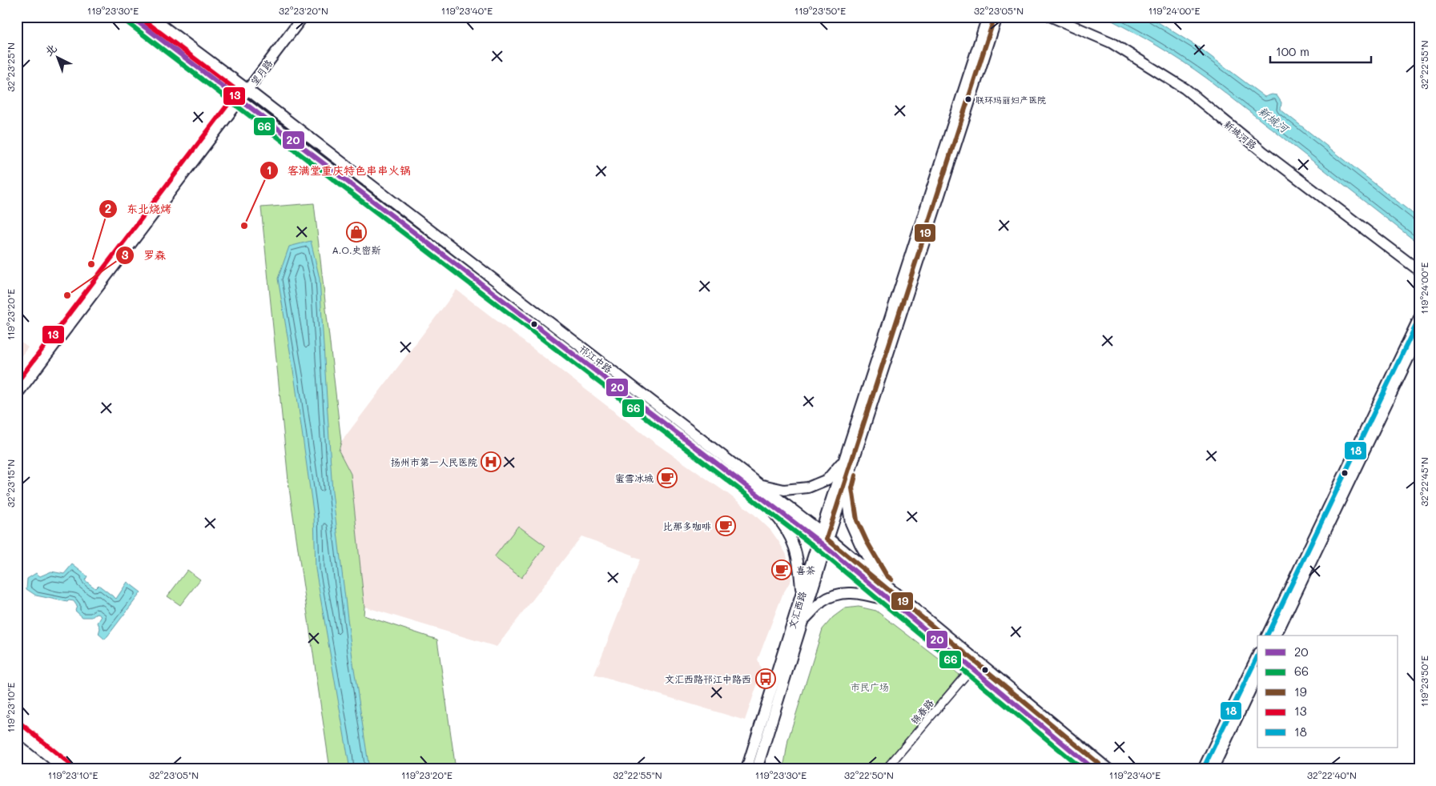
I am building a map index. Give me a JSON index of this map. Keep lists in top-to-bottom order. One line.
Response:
{"streets":{"main road":["望月路","新城河路","邗江中路","文汇西路"],"street":["锦春路"]},"crossings":[["望月路","邗江中路"],["邗江中路","文汇西路"],["邗江中路","锦春路"]],"water":["新城河"],"parks":["市民广场"],"places":{"other":["联环玛丽妇产医院","客满堂重庆特色串串火锅","东北烧烤","罗森"],"shop":["A.O.史密斯"],"hospital":["扬州市第一人民医院"],"cafe":["蜜雪冰城","比那多咖啡","喜茶"],"bus stop":["文汇西路邗江中路西"]},"lines":["transit line 20","transit line 19","transit line 66","transit line 13","transit line 18"],"legend":["20","66","19","13","18"],"scale_bar":"100 m","north":"top left","coordinates":["119°23'30\"E","32°23'20\"N","119°23'40\"E","119°23'50\"E","32°23'05\"N","119°24'00\"E","32°22'55\"N","32°23'25\"N","119°23'20\"E","32°22'45\"N","32°23'15\"N","119°23'10\"E","32°22'50\"N","32°22'40\"N"]}
